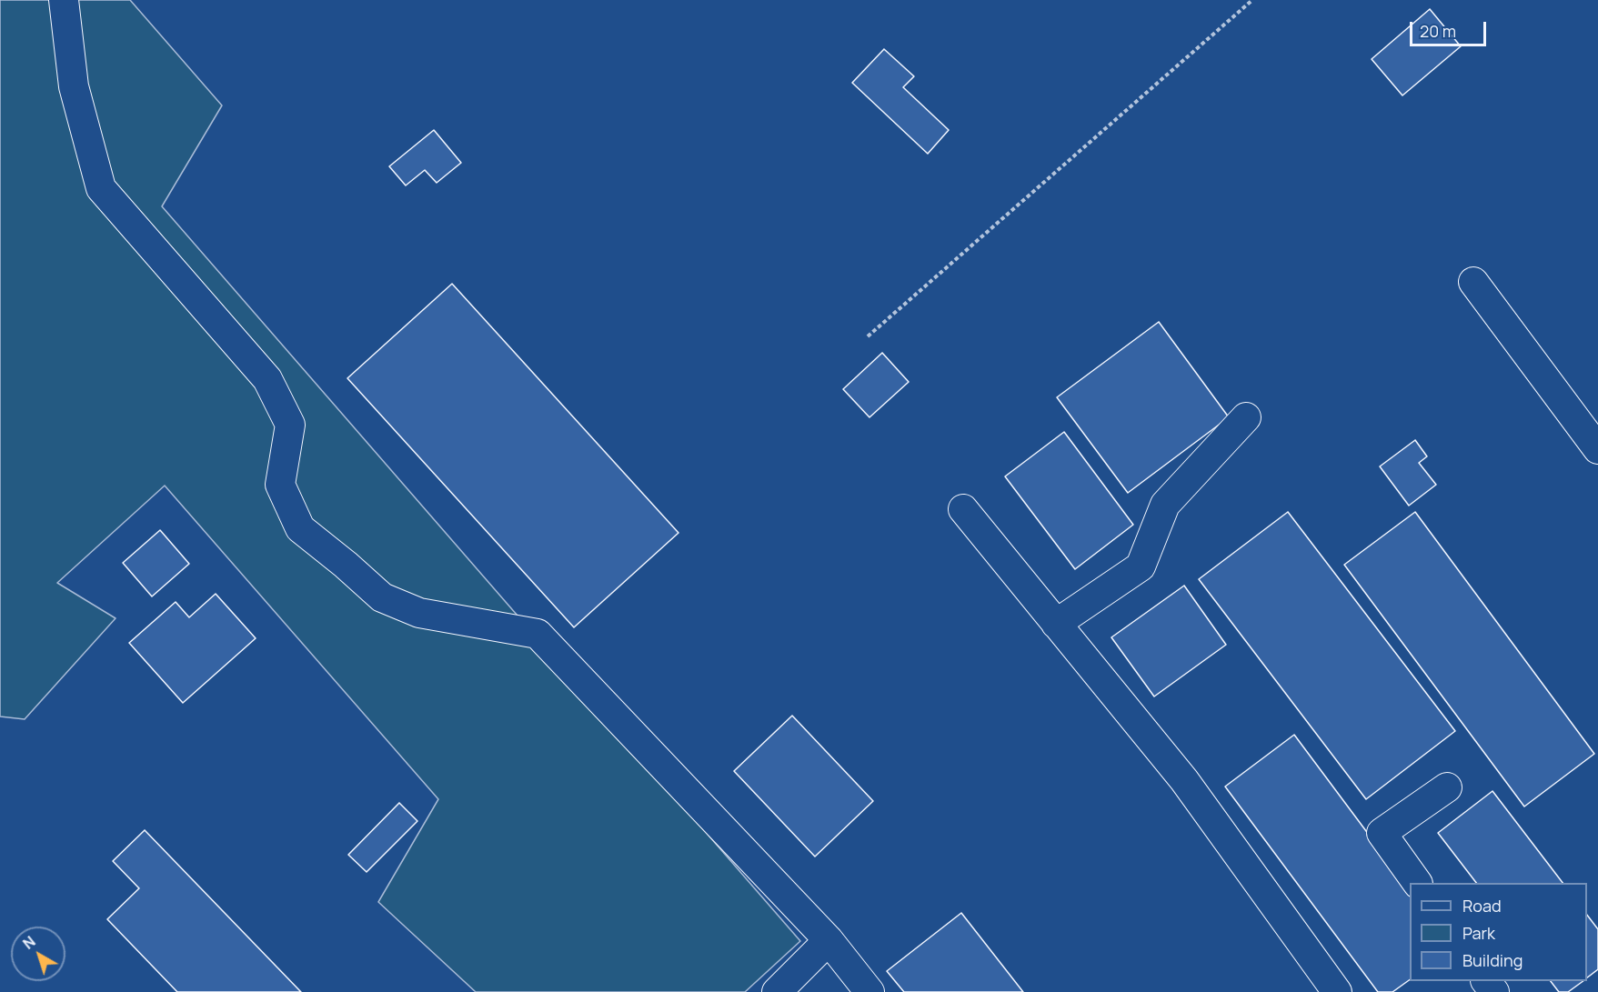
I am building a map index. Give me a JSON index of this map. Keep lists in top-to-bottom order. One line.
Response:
{"legend":["Road","Park","Building"],"scale_bar":"20 m","north":"top left"}
